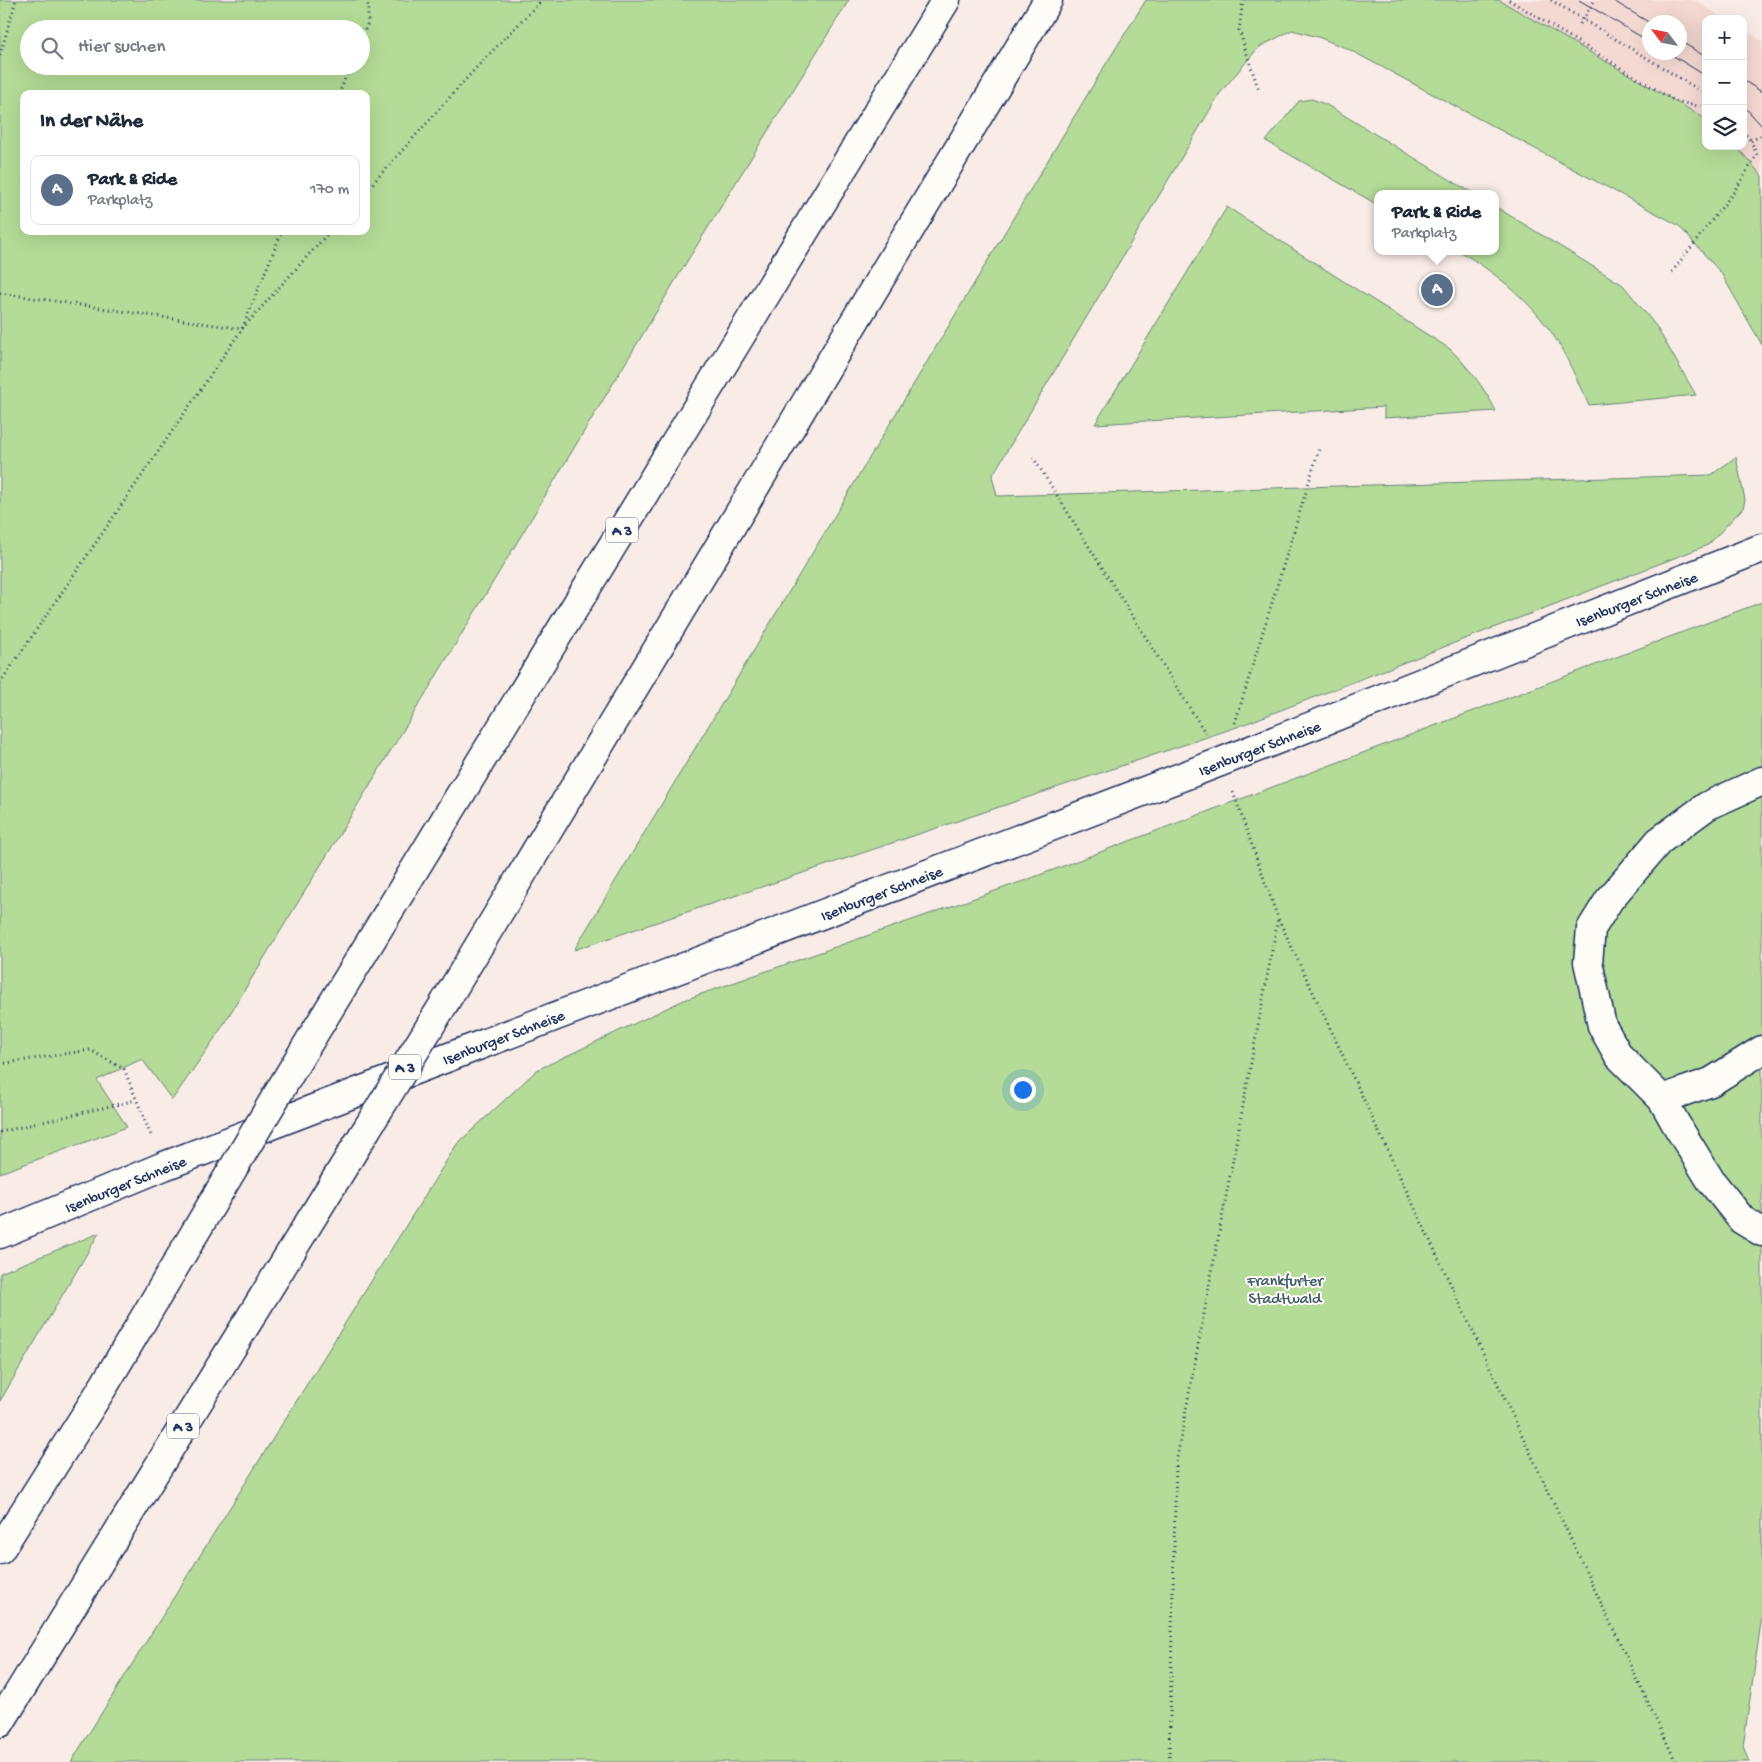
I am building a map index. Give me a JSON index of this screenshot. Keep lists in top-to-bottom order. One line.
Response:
{"streets":{"main road":["A 3","Isenburger Schneise"]},"parks":["Frankfurter Stadtwald"],"north":"top left","page":{"map_buttons":["+","−"],"search":"Hier suchen","heading":"In der Nähe","list":[{"mark":"A","name":"Park & Ride","note":"Parkplatz","value":"170 m"}],"popup":["Park & Ride","Parkplatz"],"pins":"A"}}
